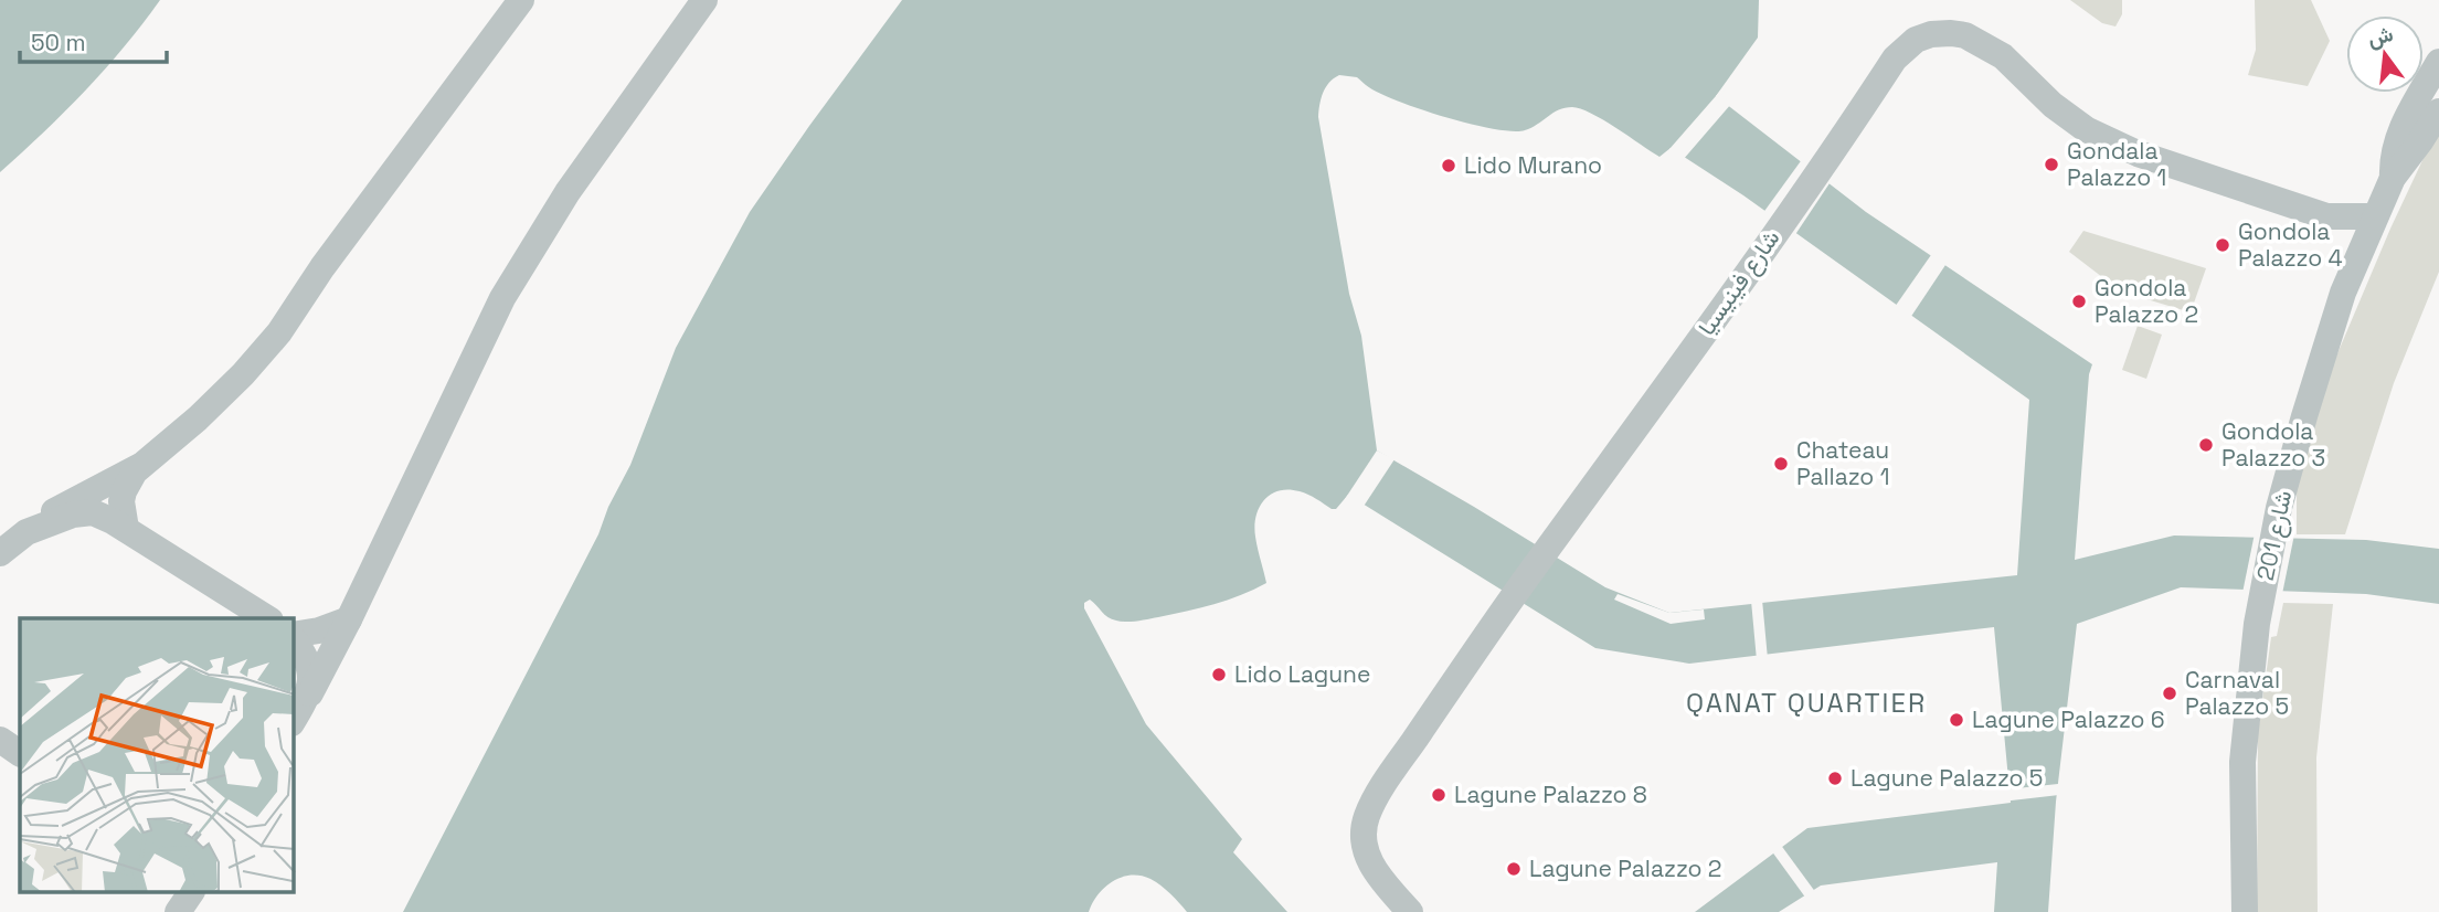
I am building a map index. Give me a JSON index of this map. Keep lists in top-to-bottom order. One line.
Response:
{"streets":{"street":["شارع فينيسيا","شارع 201"]},"crossings":[["شارع فينيسيا","شارع 201"]],"districts":["QANAT QUARTIER"],"places":["Gondala Palazzo 1","Lido Murano","Gondola Palazzo 4","Gondola Palazzo 2","Gondola Palazzo 3","Chateau Pallazo 1","Lido Lagune","Carnaval Palazzo 5","Lagune Palazzo 6","Lagune Palazzo 5","Lagune Palazzo 8","Lagune Palazzo 2"],"scale_bar":"50 m","north":"top"}
